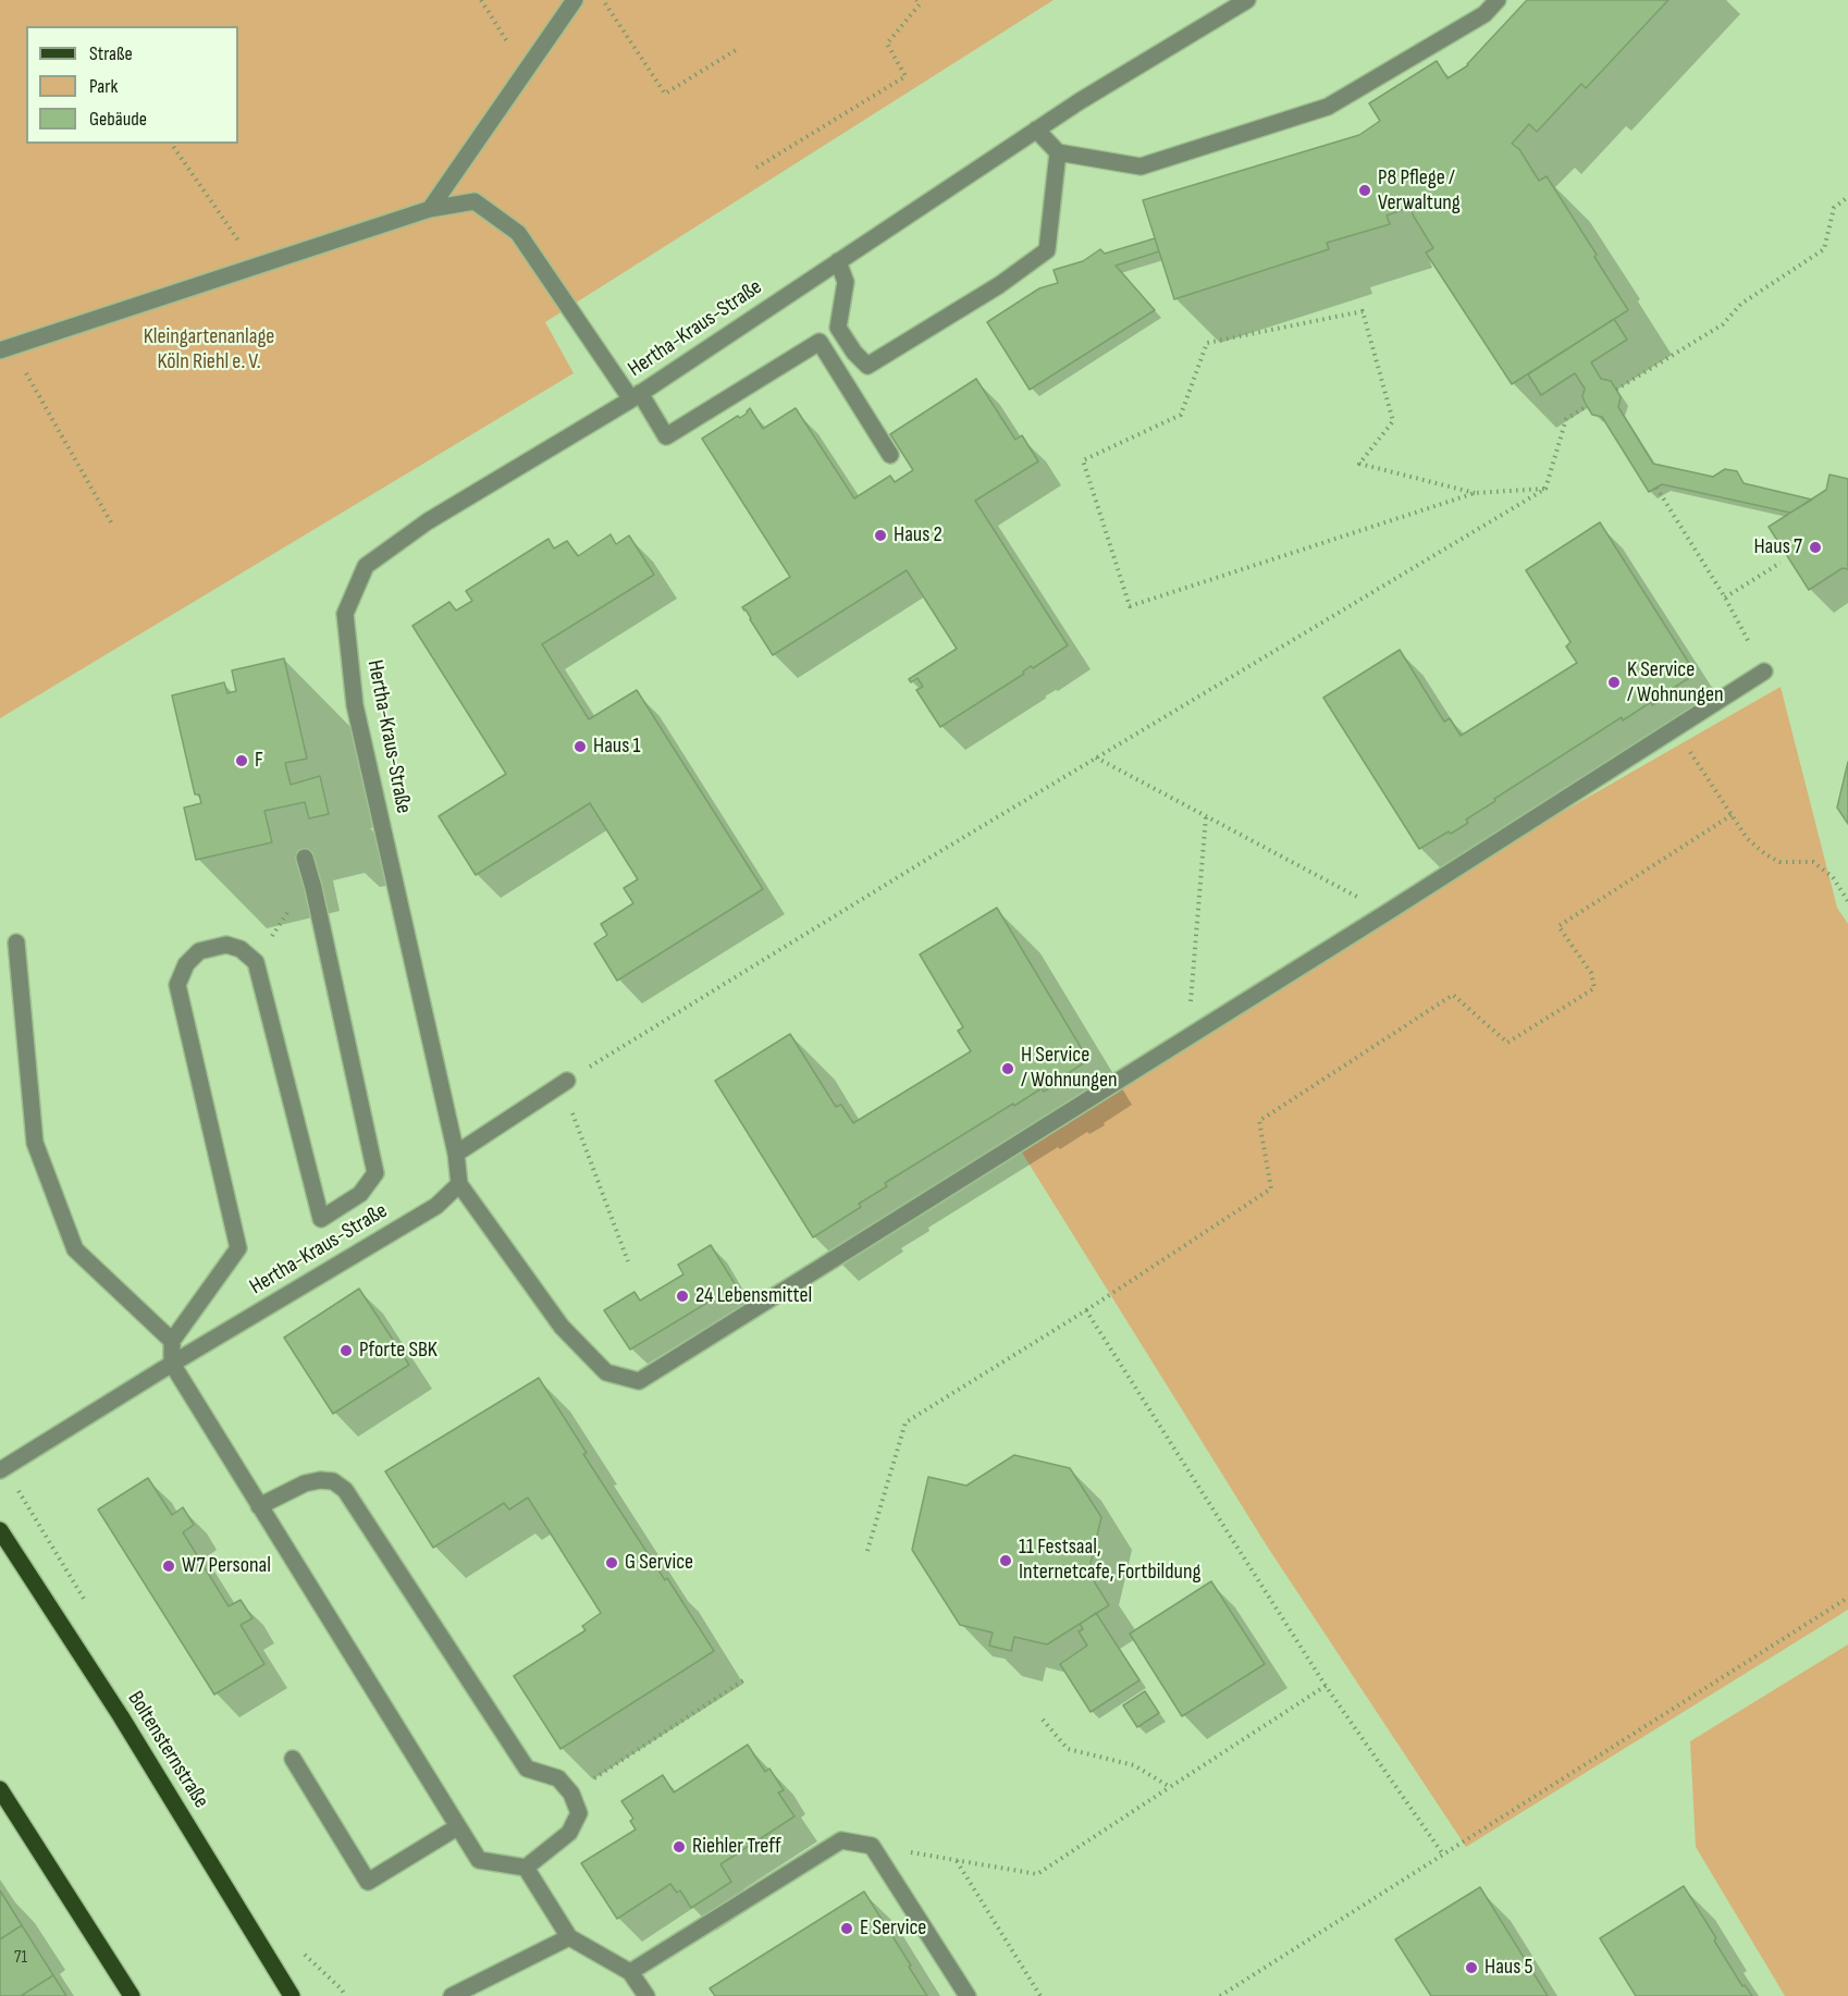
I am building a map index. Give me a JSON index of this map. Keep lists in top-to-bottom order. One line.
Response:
{"streets":{"main road":["Boltensternstraße"],"lane":["Hertha-Kraus-Straße"]},"parks":["Kleingartenanlage Köln Riehl e. V."],"places":["P8 Pflege / Verwaltung","Haus 2","Haus 7","K Service / Wohnungen","Haus 1","F","H Service / Wohnungen","24 Lebensmittel","Pforte SBK","11 Festsaal, Internetcafe, Fortbildung","G Service","W7 Personal","Riehler Treff","E Service","Haus 5"],"house_numbers":["71"],"legend":["Straße","Park","Gebäude"]}
